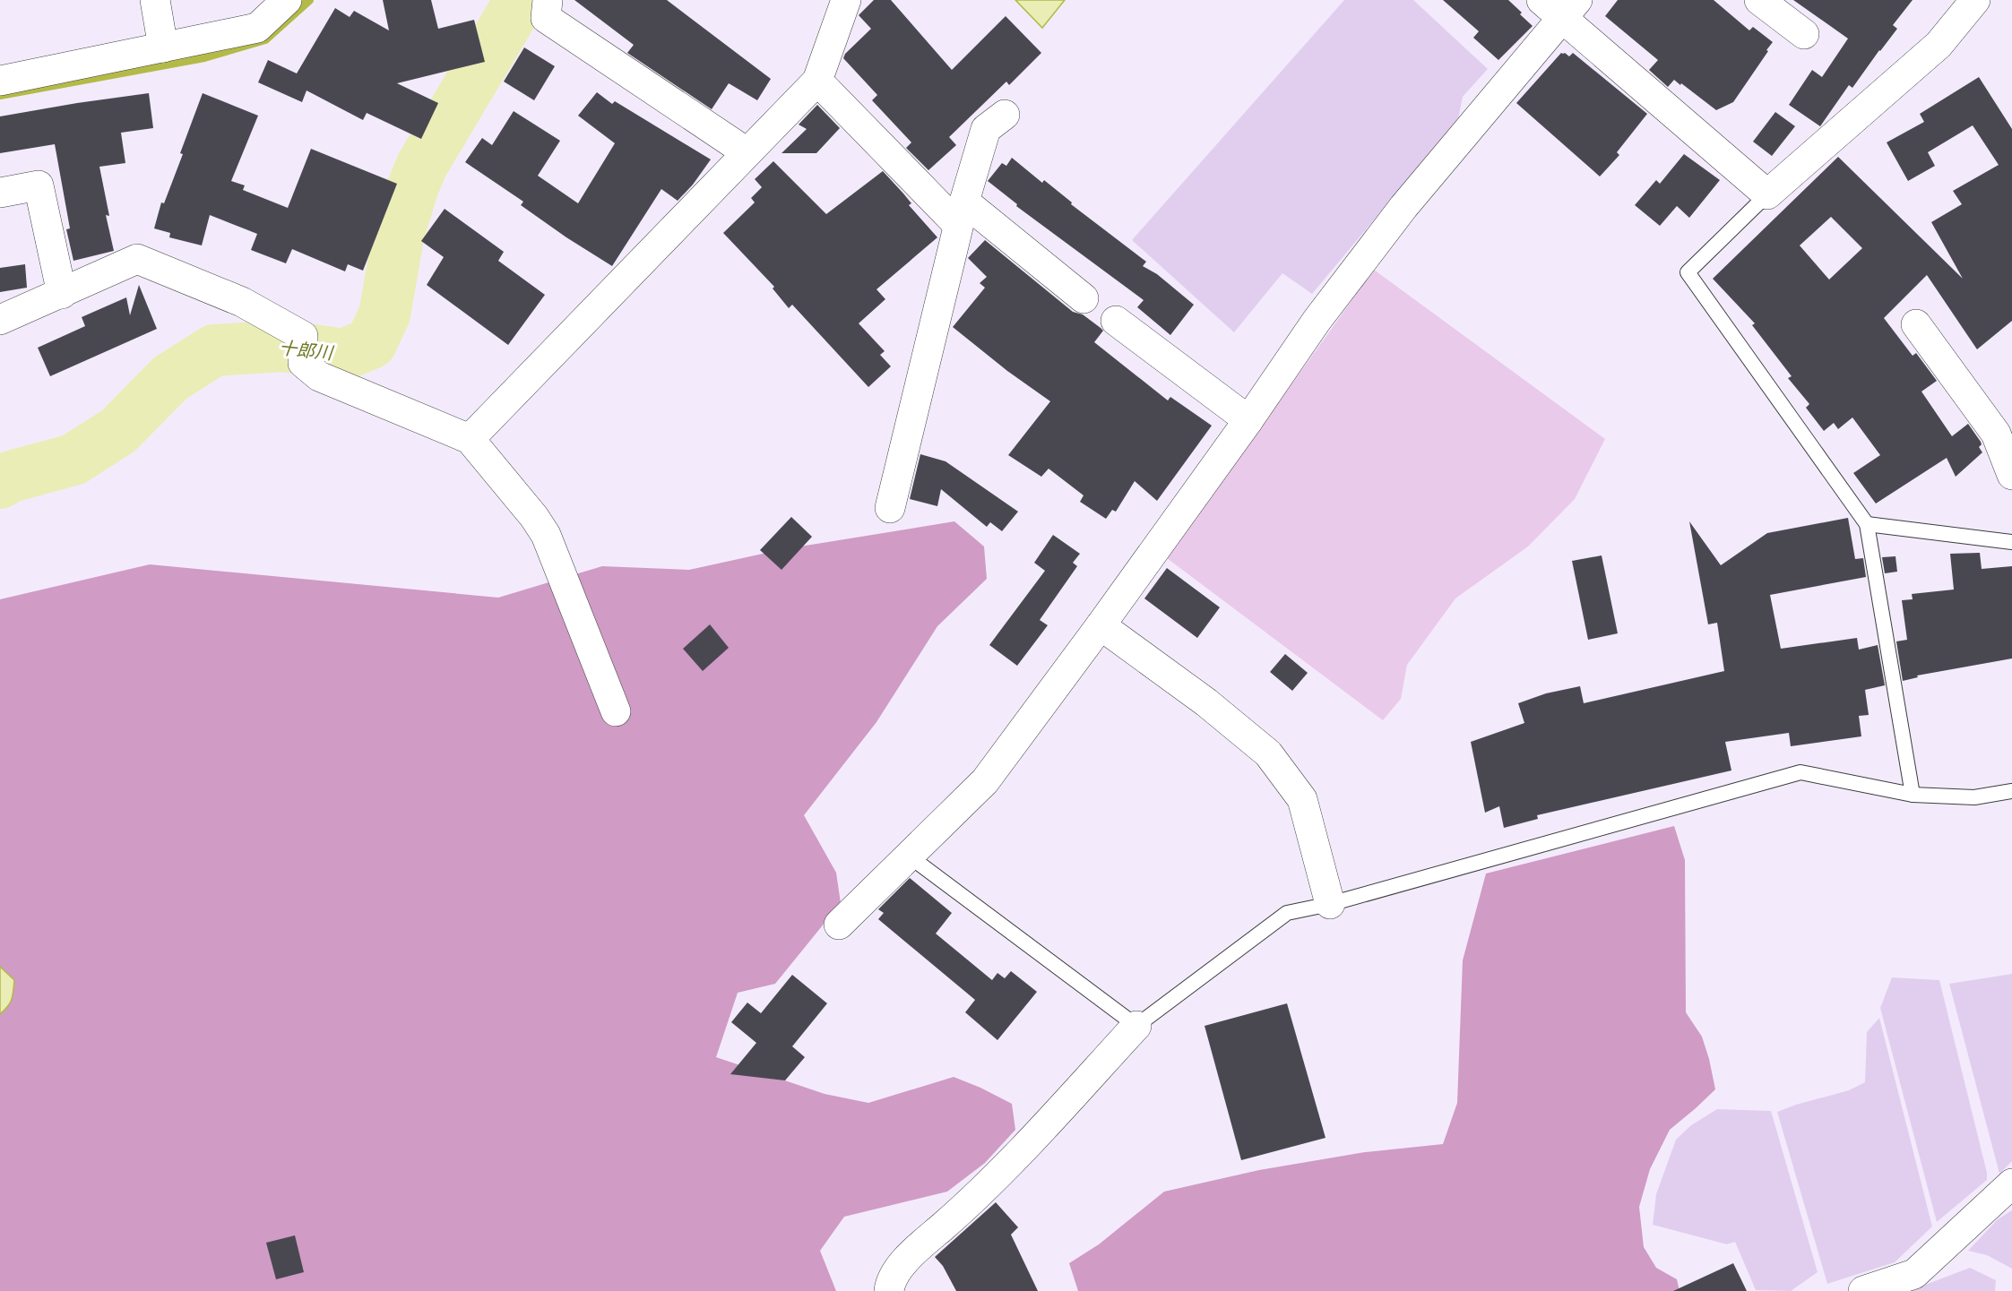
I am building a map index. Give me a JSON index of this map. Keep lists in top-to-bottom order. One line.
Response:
{"water":["十郎川"]}
